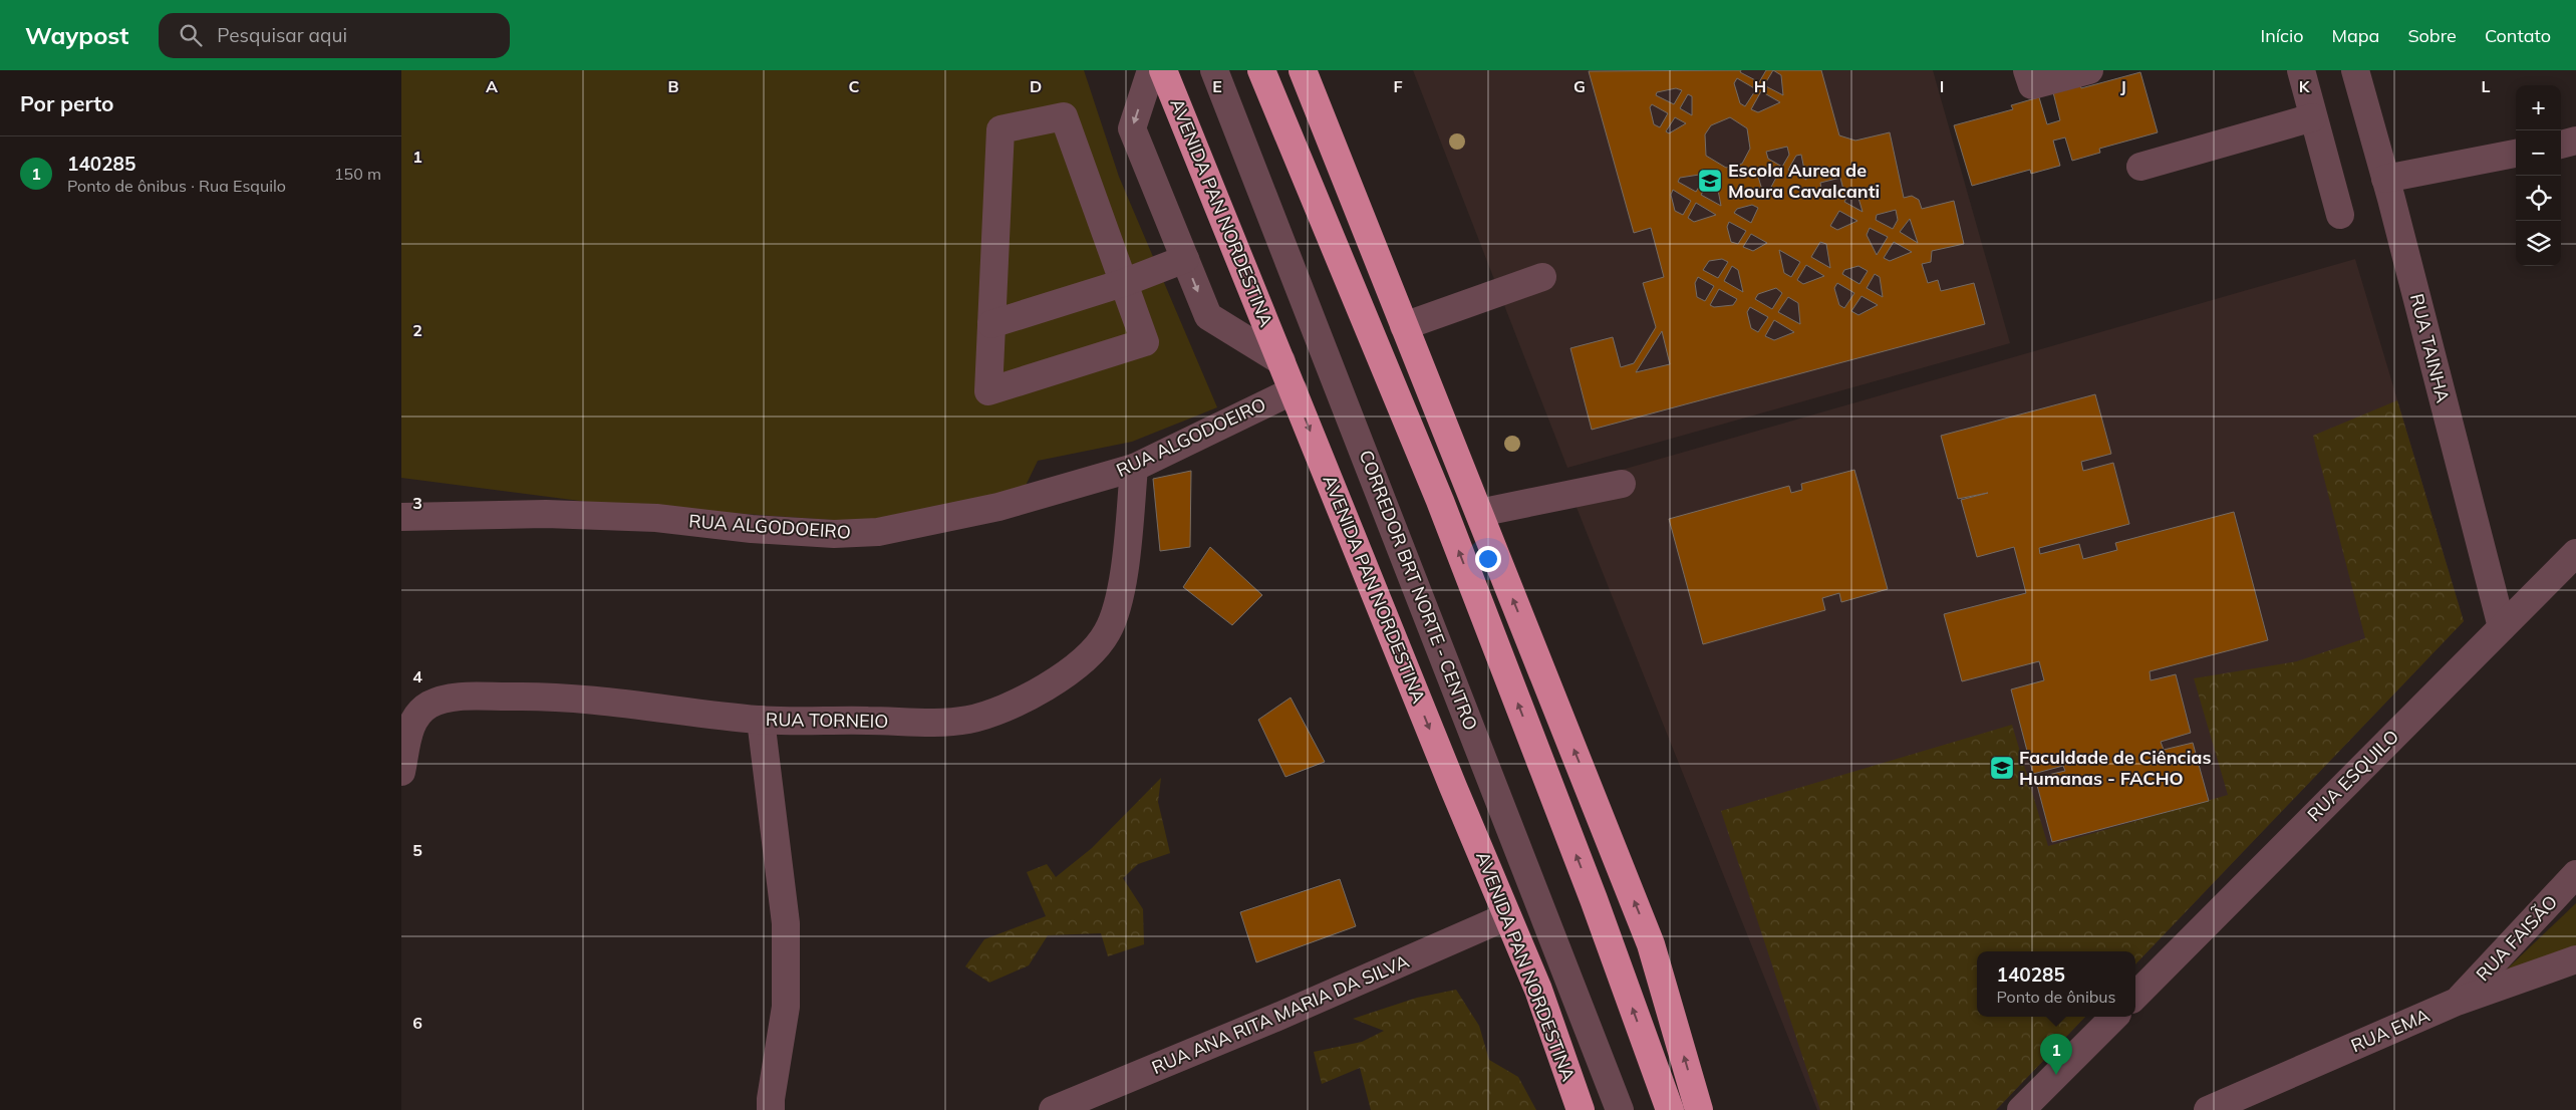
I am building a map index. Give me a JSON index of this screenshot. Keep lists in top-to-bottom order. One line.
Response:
{"streets":{"highway":["AVENIDA PAN NORDESTINA"],"street":["RUA TAINHA","RUA ALGODOEIRO","CORREDOR BRT NORTE - CENTRO","RUA TORNEIO","RUA ESQUILO","RUA FAISÃO","RUA ANA RITA MARIA DA SILVA","RUA EMA"]},"crossings":[["AVENIDA PAN NORDESTINA","RUA ALGODOEIRO"],["AVENIDA PAN NORDESTINA","RUA ANA RITA MARIA DA SILVA"],["RUA TAINHA","RUA ESQUILO"],["RUA ALGODOEIRO","RUA TORNEIO"],["RUA FAISÃO","RUA EMA"]],"places":{"school or university":["Escola Aurea de Moura Cavalcanti","Faculdade de Ciências Humanas - FACHO"]},"page":{"header":"Waypost","search":"Pesquisar aqui","nav":["Início","Mapa","Sobre","Contato"],"heading":"Por perto","map_buttons":["+","−"],"list":[{"mark":"1","name":"140285","note":"Ponto de ônibus · Rua Esquilo","value":"150 m"}],"popup":["140285","Ponto de ônibus"],"pins":"1"},"grid":{"columns":["A","B","C","D","E","F","G","H","I","J","K","L"],"rows":["1","2","3","4","5","6"]}}
